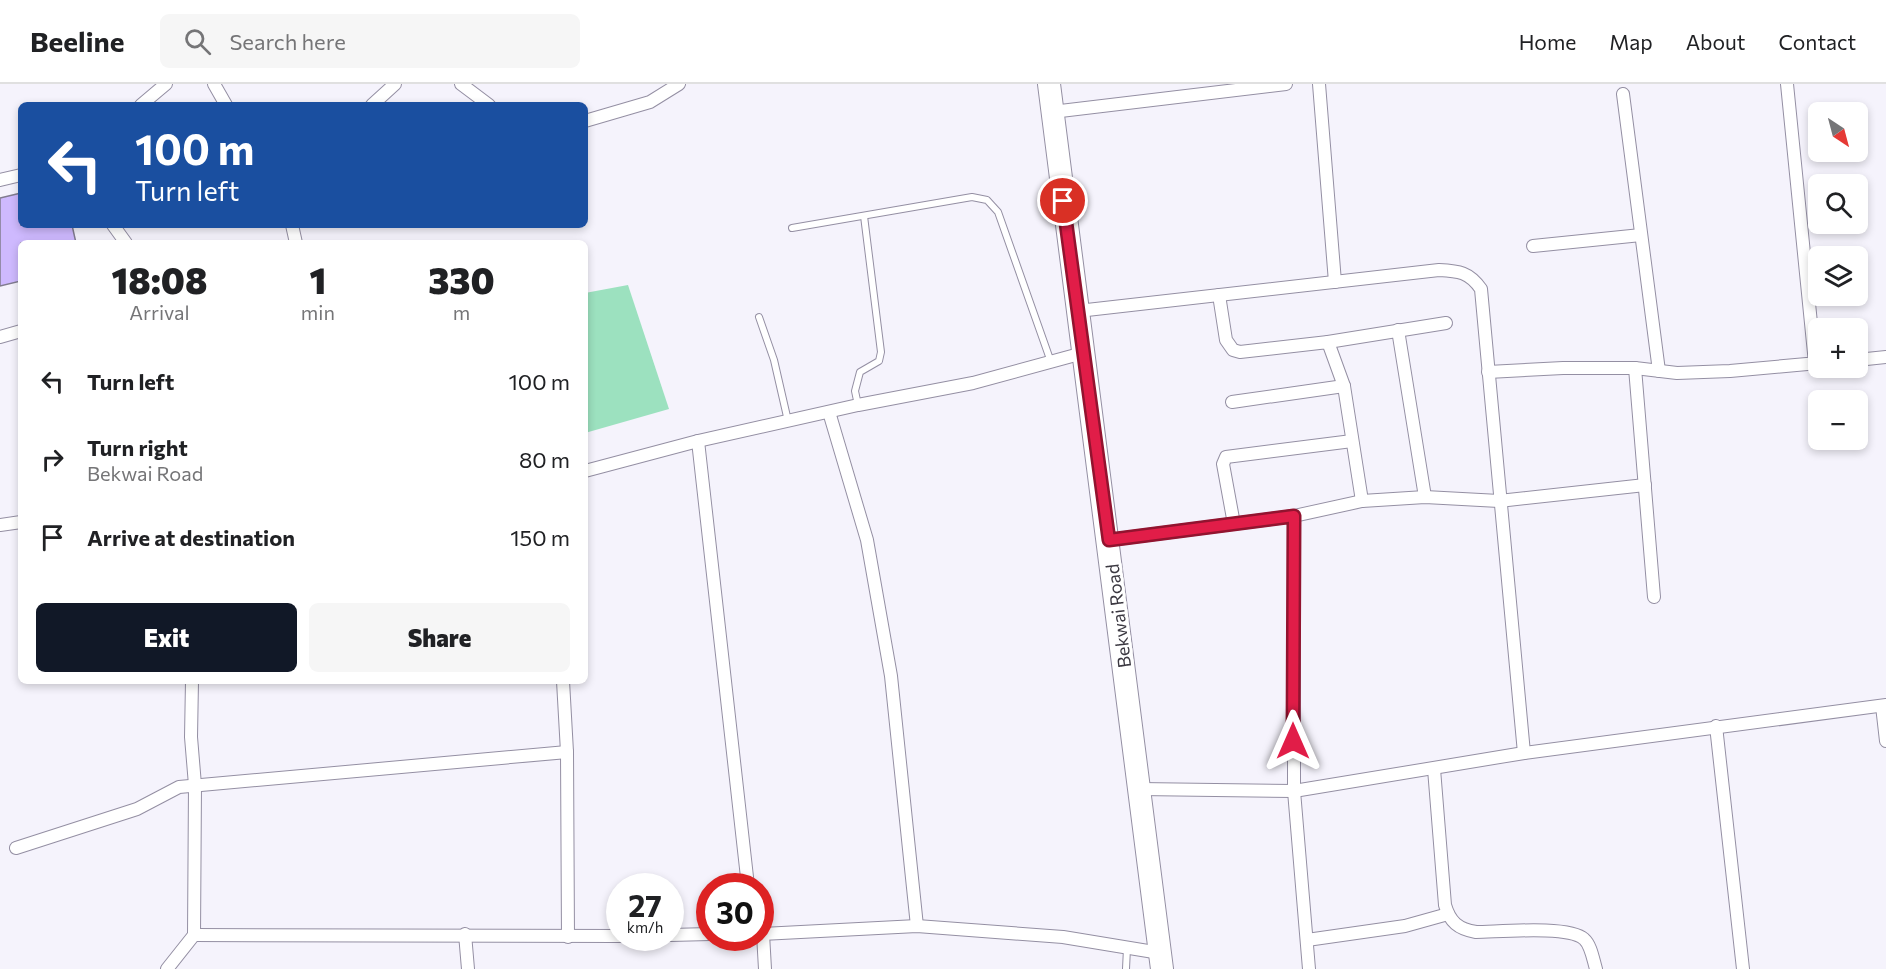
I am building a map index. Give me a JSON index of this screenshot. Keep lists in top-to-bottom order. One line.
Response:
{"streets":{"highway":["Bekwai Road"]},"north":"bottom right","page":{"header":"Beeline","search":"Search here","nav":["Home","Map","About","Contact"],"map_buttons":["+","−"],"turn":["100 m","Turn left"],"eta":["18:08","Arrival","1","min","330","m"],"list":[{"name":"Turn left","value":"100 m"},{"name":"Turn right","note":"Bekwai Road","value":"80 m"},{"name":"Arrive at destination","value":"150 m"}],"buttons":["Exit","Share"],"speed":"27 km/h","limit":"30"}}
